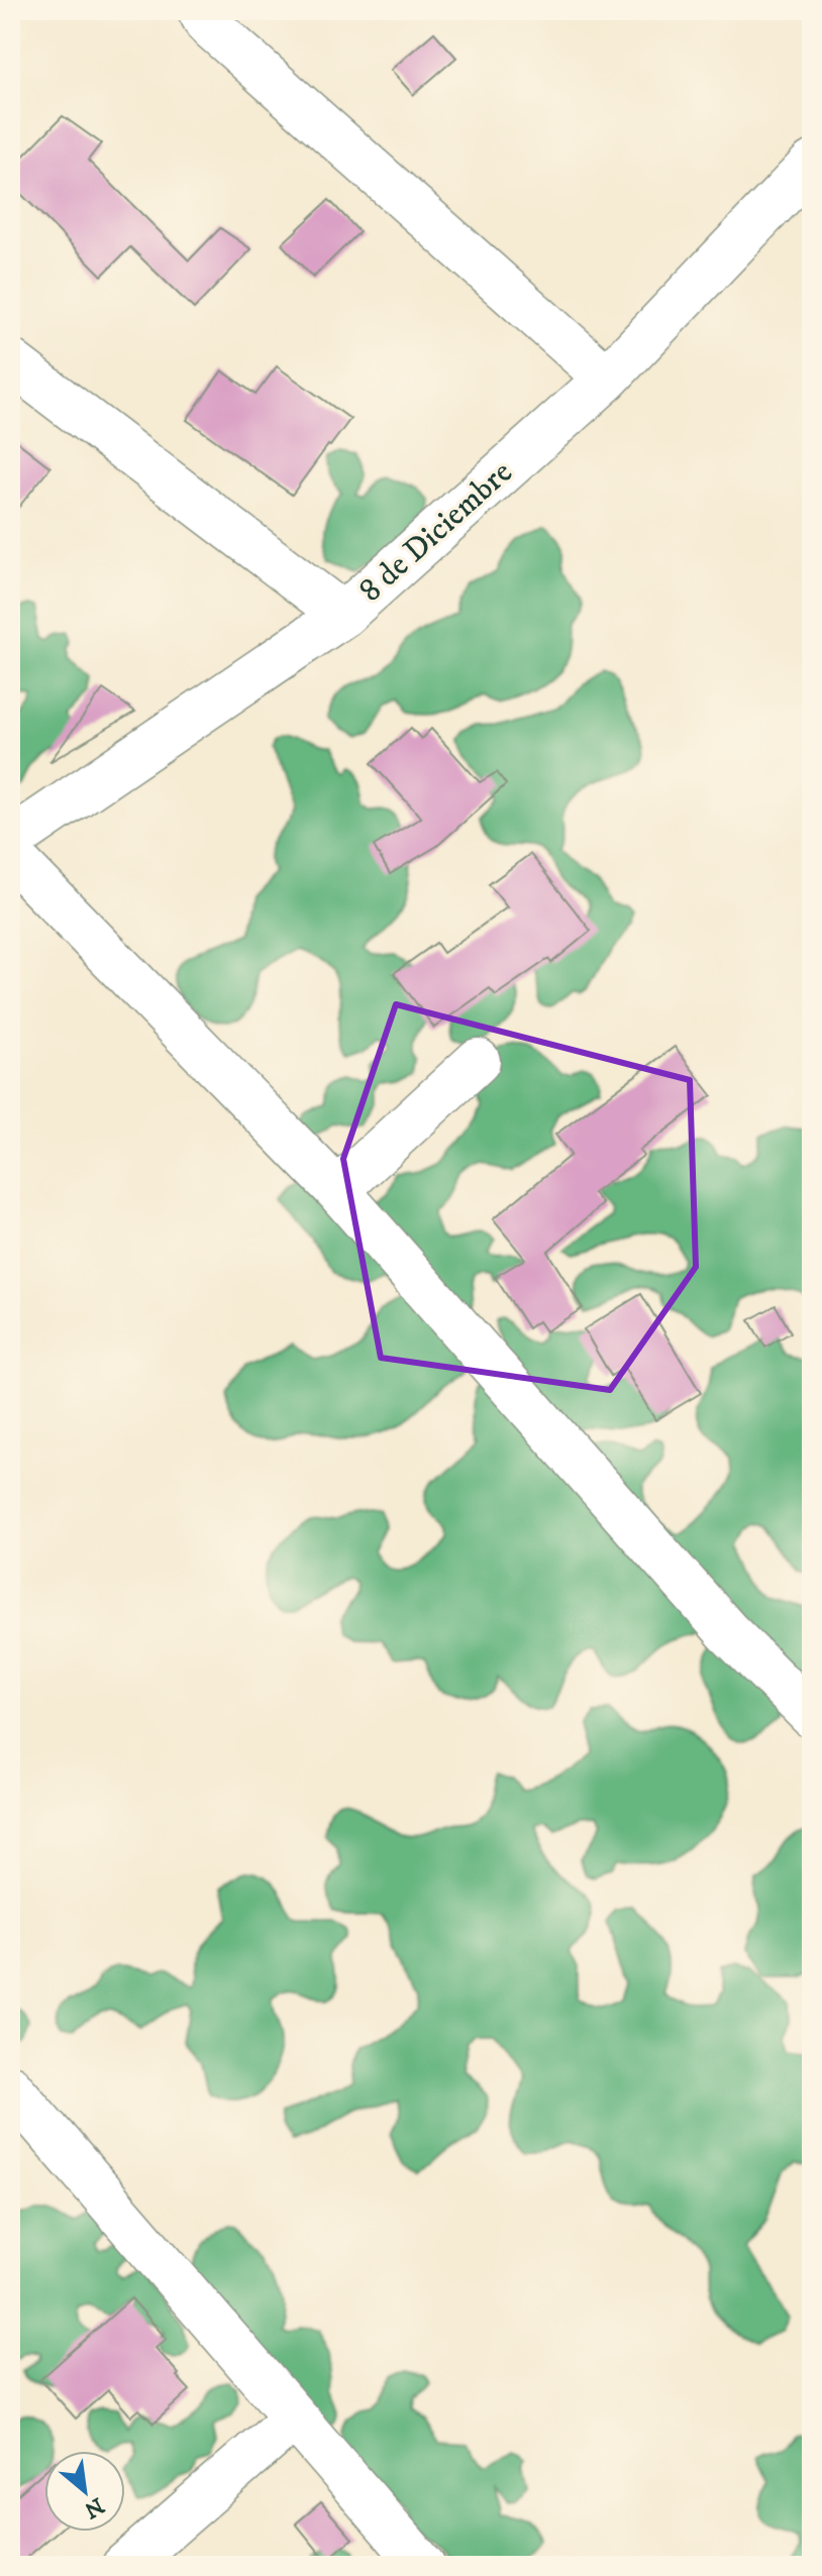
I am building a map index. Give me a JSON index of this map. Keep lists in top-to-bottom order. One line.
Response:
{"streets":{"street":["8 de Diciembre"]},"north":"bottom right"}
